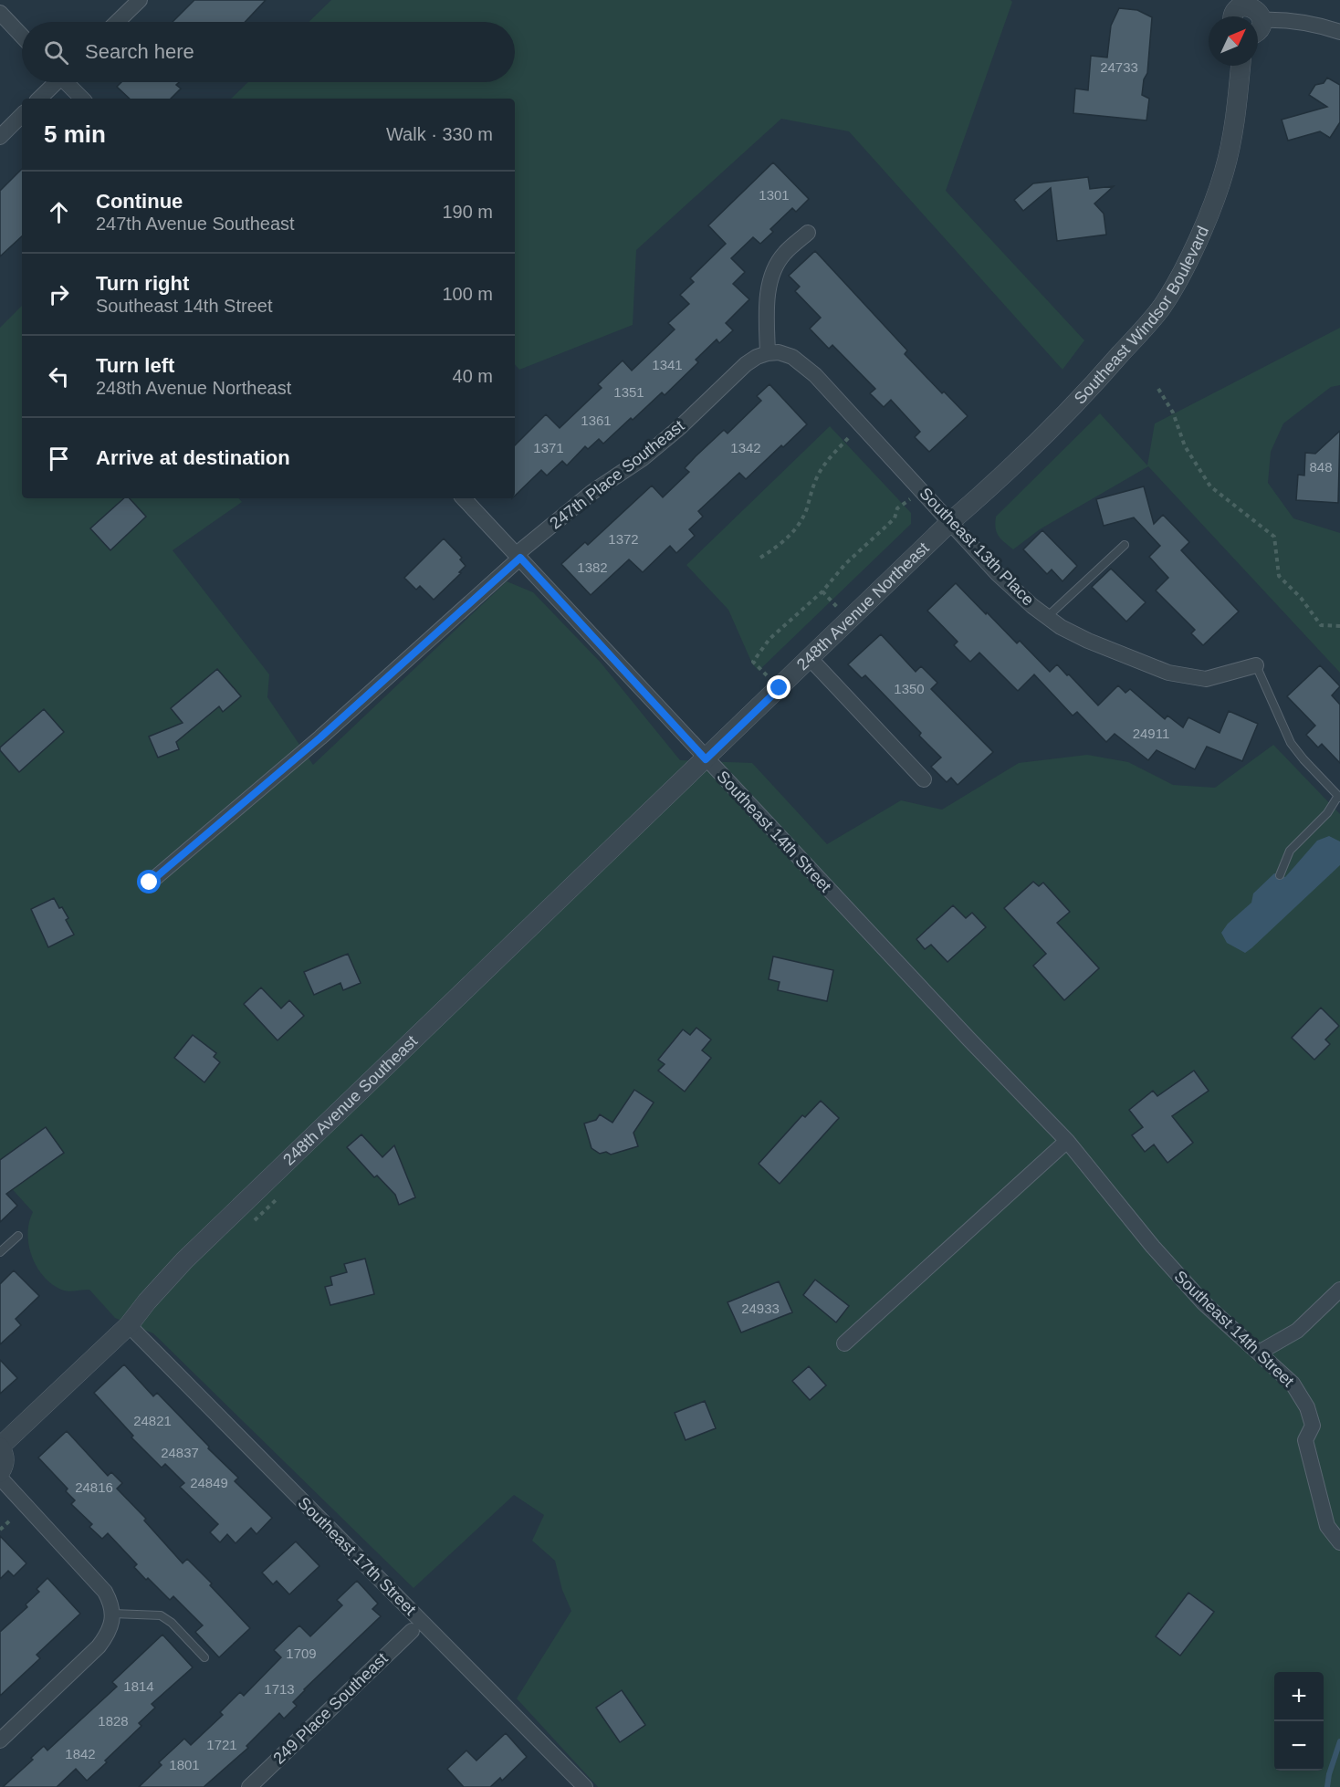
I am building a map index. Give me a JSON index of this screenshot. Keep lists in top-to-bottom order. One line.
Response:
{"streets":{"street":["Southeast Windsor Boulevard","247th Place Southeast","Southeast 13th Place","248th Avenue Northeast","Southeast 14th Street","248th Avenue Southeast","Southeast 17th Street","249 Place Southeast"]},"crossings":[["Southeast Windsor Boulevard","Southeast 13th Place"],["Southeast Windsor Boulevard","248th Avenue Northeast"],["247th Place Southeast","Southeast 13th Place"],["247th Place Southeast","Southeast 14th Street"],["Southeast 13th Place","248th Avenue Northeast"],["248th Avenue Northeast","Southeast 14th Street"],["248th Avenue Northeast","248th Avenue Southeast"],["Southeast 14th Street","248th Avenue Southeast"],["248th Avenue Southeast","Southeast 17th Street"]],"house_numbers":["24733","1301","1341","1351","1361","1371","1342","848","1372","1382","1350","24911","24933","24821","24837","24849","24816","1709","1814","1713","1828","1721","1842","1801"],"north":"top right","page":{"search":"Search here","heading":["5 min","Walk · 330 m"],"list":[["Continue","247th Avenue Southeast","190 m"],["Turn right","Southeast 14th Street","100 m"],["Turn left","248th Avenue Northeast","40 m"],"Arrive at destination"],"map_buttons":["+","−"]}}
